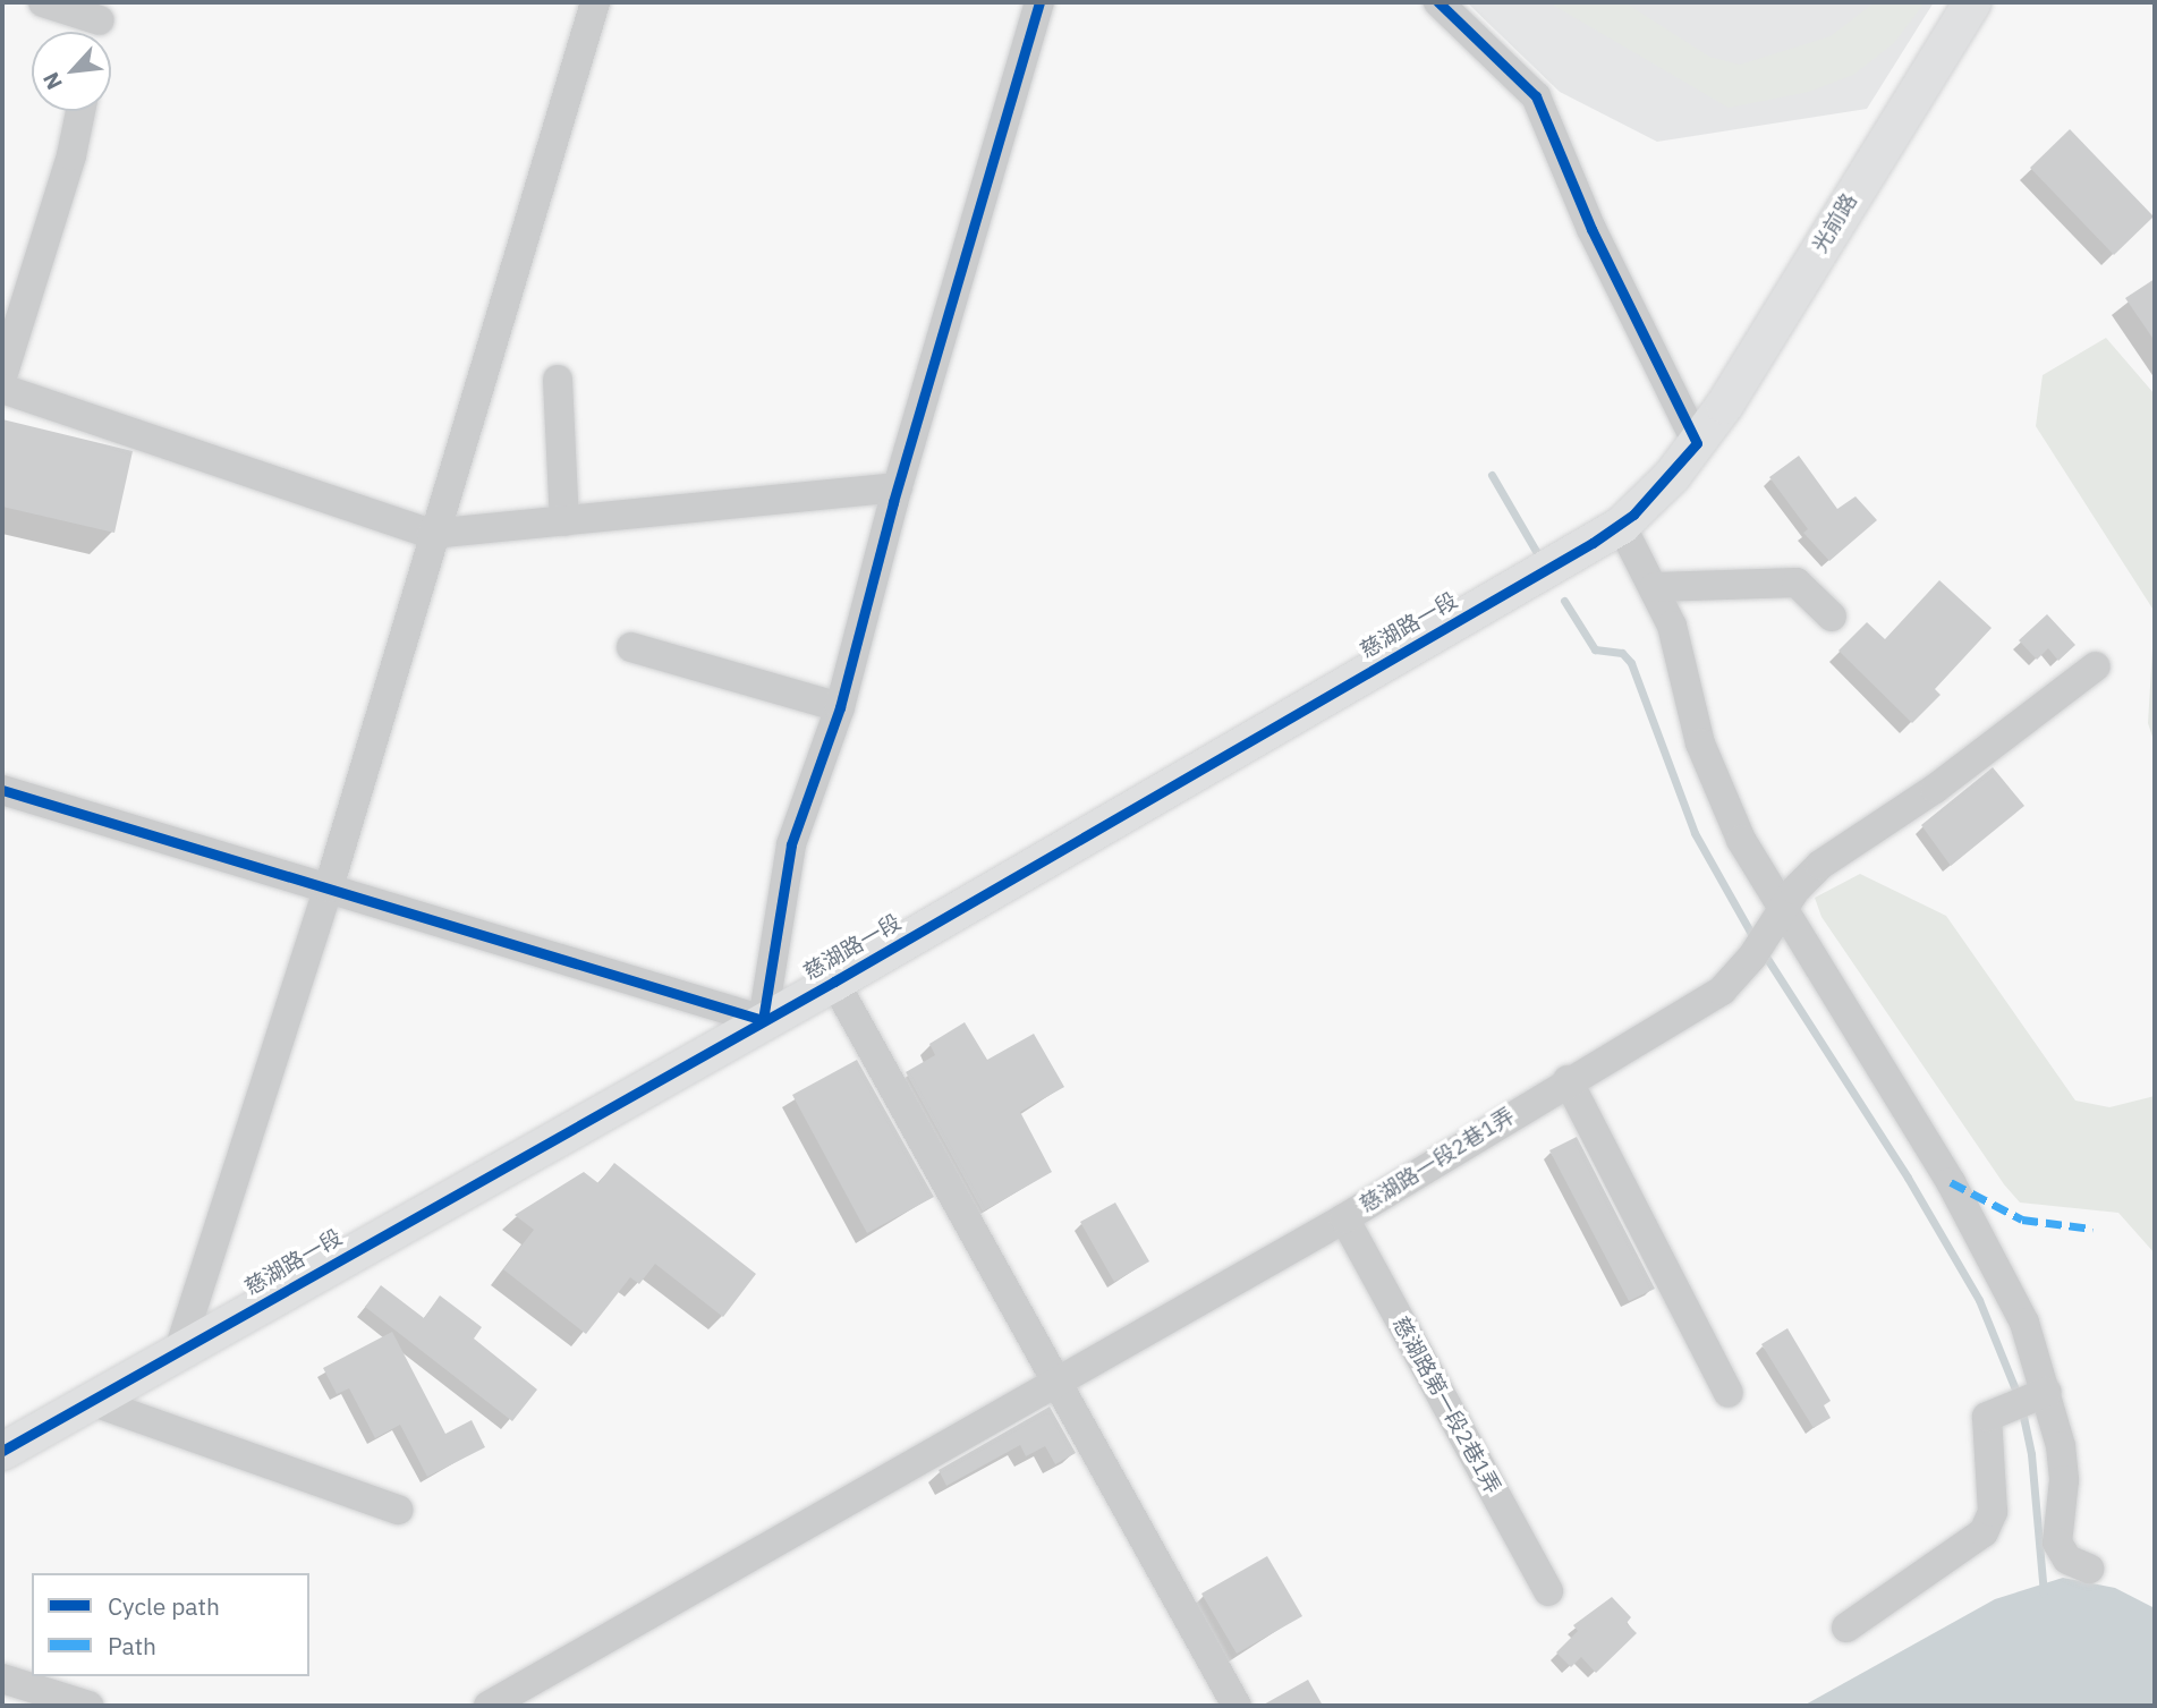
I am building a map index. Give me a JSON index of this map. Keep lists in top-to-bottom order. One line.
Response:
{"streets":{"main road":["光前路","慈湖路一段"],"street":["慈湖路一段2巷1弄","慈湖路第一段2巷1弄"]},"crossings":[["光前路","慈湖路一段"],["慈湖路一段2巷1弄","慈湖路第一段2巷1弄"]],"legend":["Cycle path","Path"],"north":"bottom left"}
